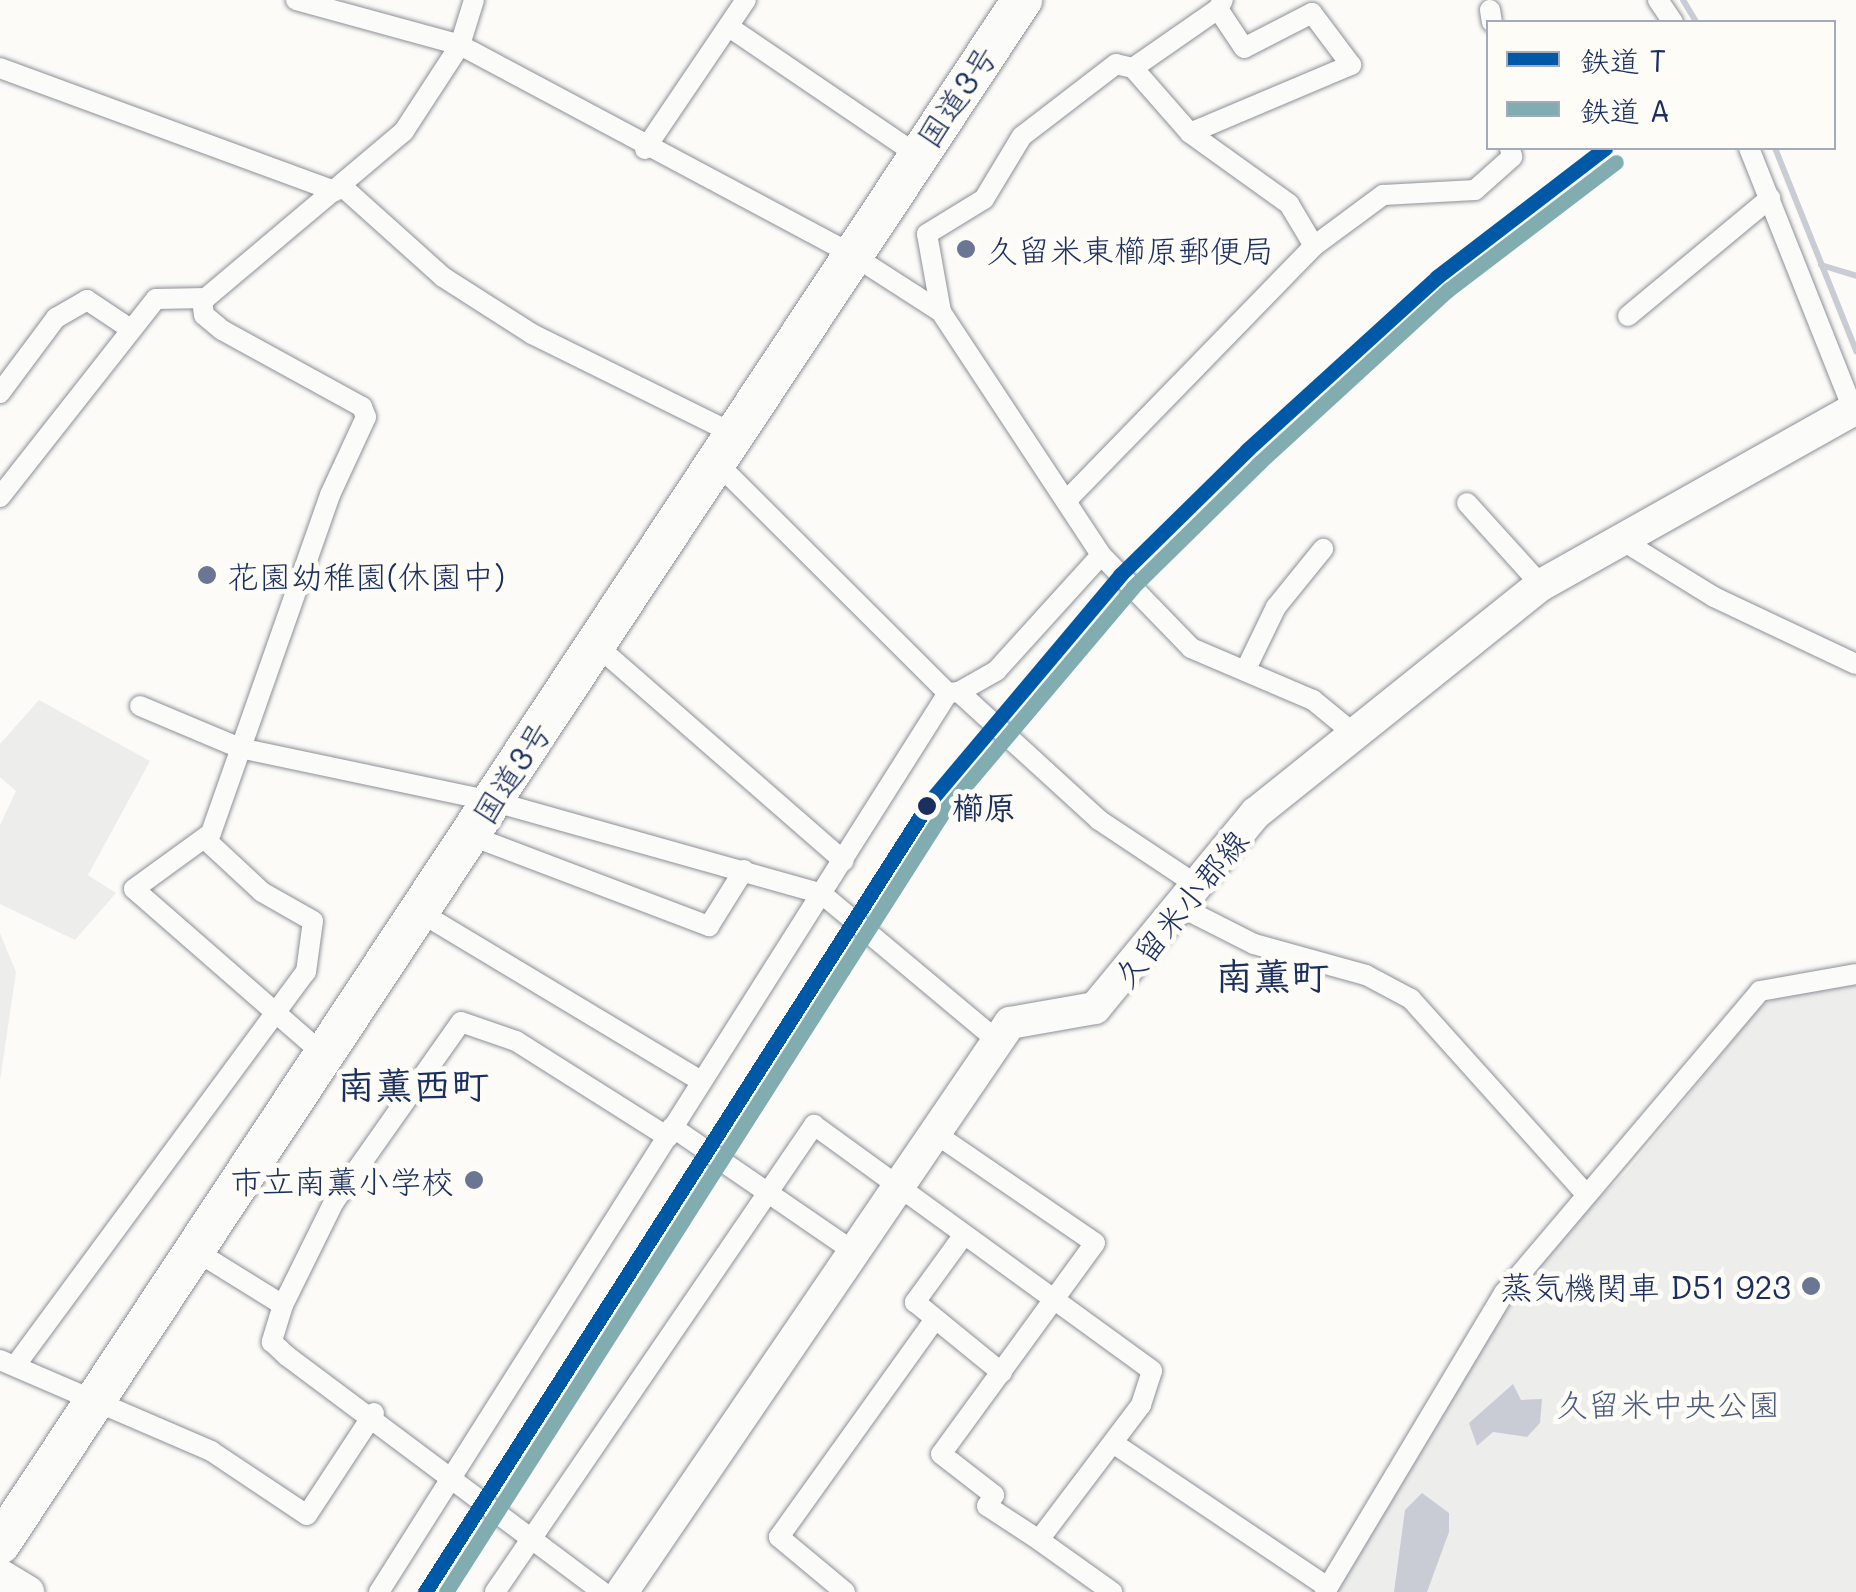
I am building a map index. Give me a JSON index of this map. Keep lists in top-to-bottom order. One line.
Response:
{"streets":{"highway":["国道3号"],"main road":["久留米小郡線"]},"districts":["南薫町","南薫西町"],"parks":["久留米中央公園"],"places":["久留米東櫛原郵便局","花園幼稚園(休園中)","櫛原","市立南薫小学校","蒸気機関車 D51 923"],"lines":["rail line T","rail line A"],"legend":["鉄道 T","鉄道 A"]}
